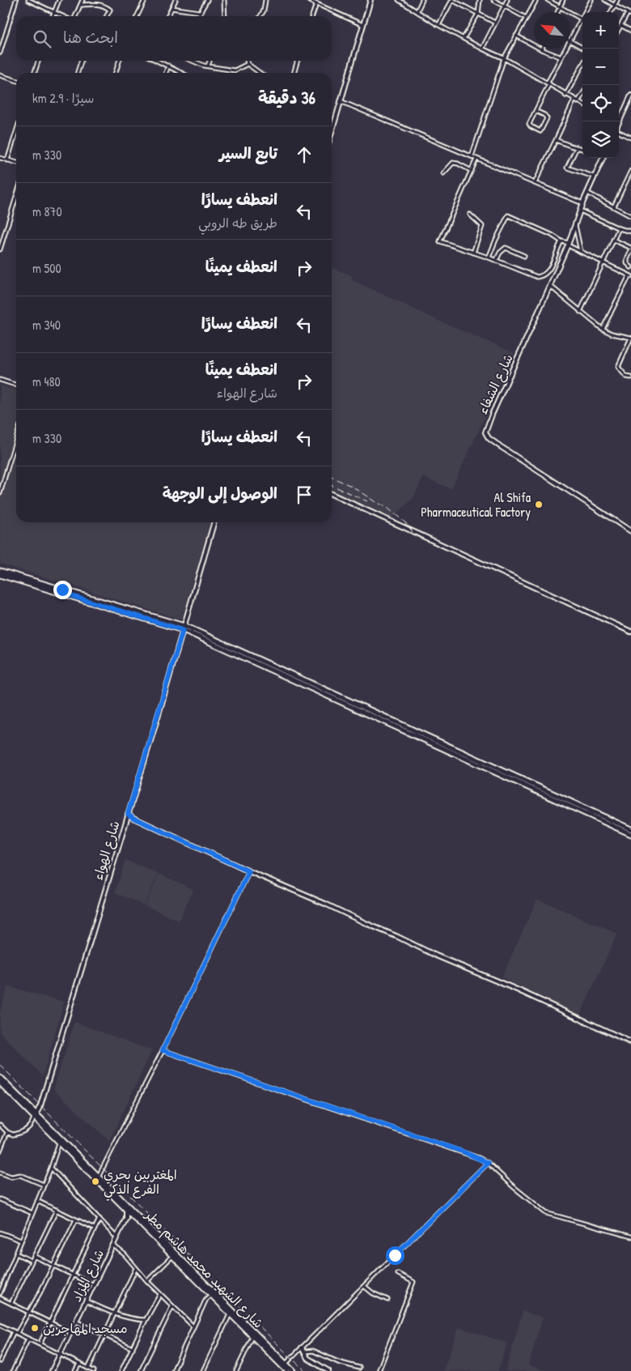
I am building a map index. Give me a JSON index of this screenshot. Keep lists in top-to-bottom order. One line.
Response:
{"streets":{"main road":["شارع الشهيد محمد هاشم مطر"],"street":["شارع الشفاء","شارع الهواء","شارع المزاد"]},"crossings":[["شارع الهواء","شارع الشهيد محمد هاشم مطر"],["شارع الشهيد محمد هاشم مطر","شارع المزاد"]],"places":["Al Shifa Pharmaceutical Factory","المغتربين بحري الفرع الذكي","مسجد المهاجرين"],"north":"top left","page":{"map_buttons":["+","−"],"search":"ابحث هنا","heading":["36 دقيقة","سيرًا · 2.9 km"],"list":[["تابع السير","330 m"],["انعطف يسارًا","طريق طه الروبي","870 m"],["انعطف يمينًا","500 m"],["انعطف يسارًا","340 m"],["انعطف يمينًا","شارع الهواء","480 m"],["انعطف يسارًا","330 m"],"الوصول إلى الوجهة"]}}
